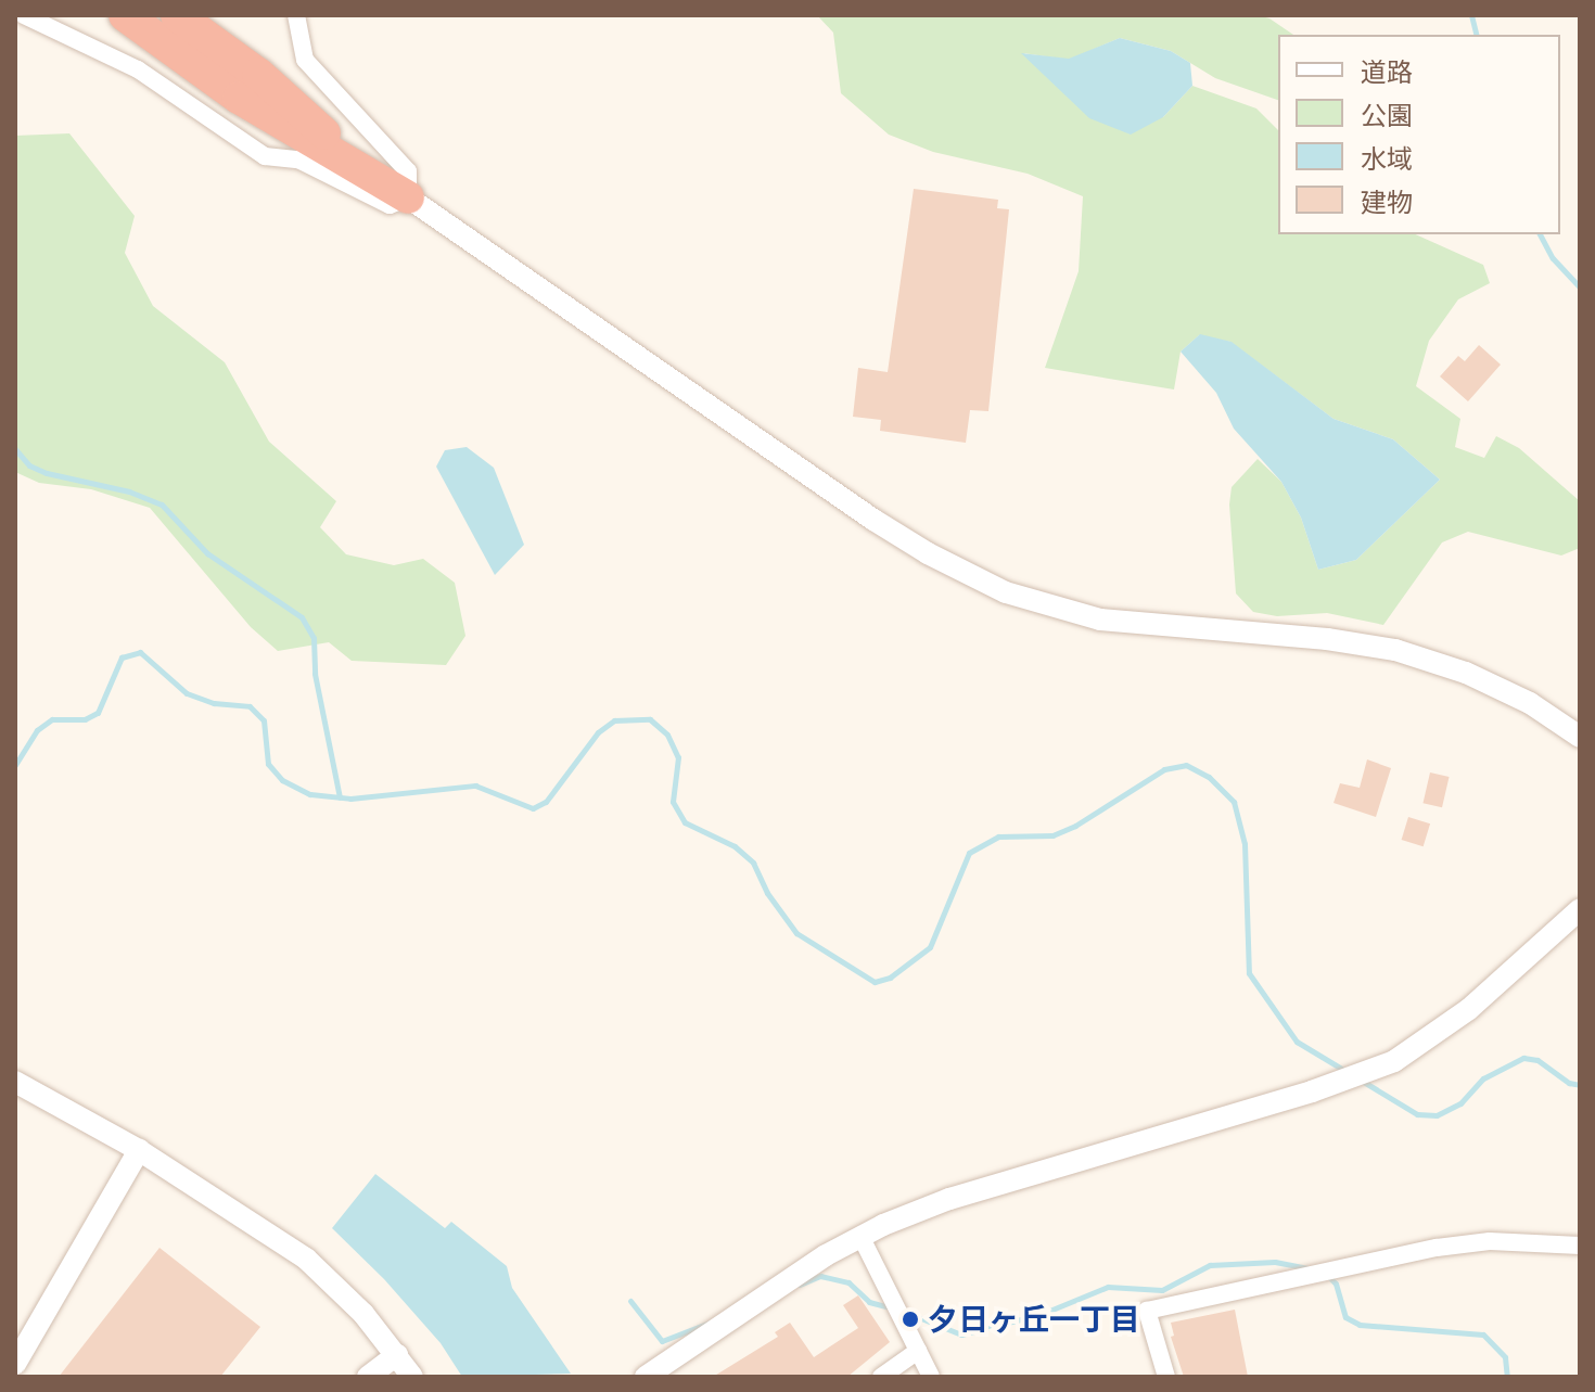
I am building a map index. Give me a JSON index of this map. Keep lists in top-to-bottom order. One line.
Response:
{"places":["夕日ヶ丘一丁目"],"legend":["道路","公園","水域","建物"]}
